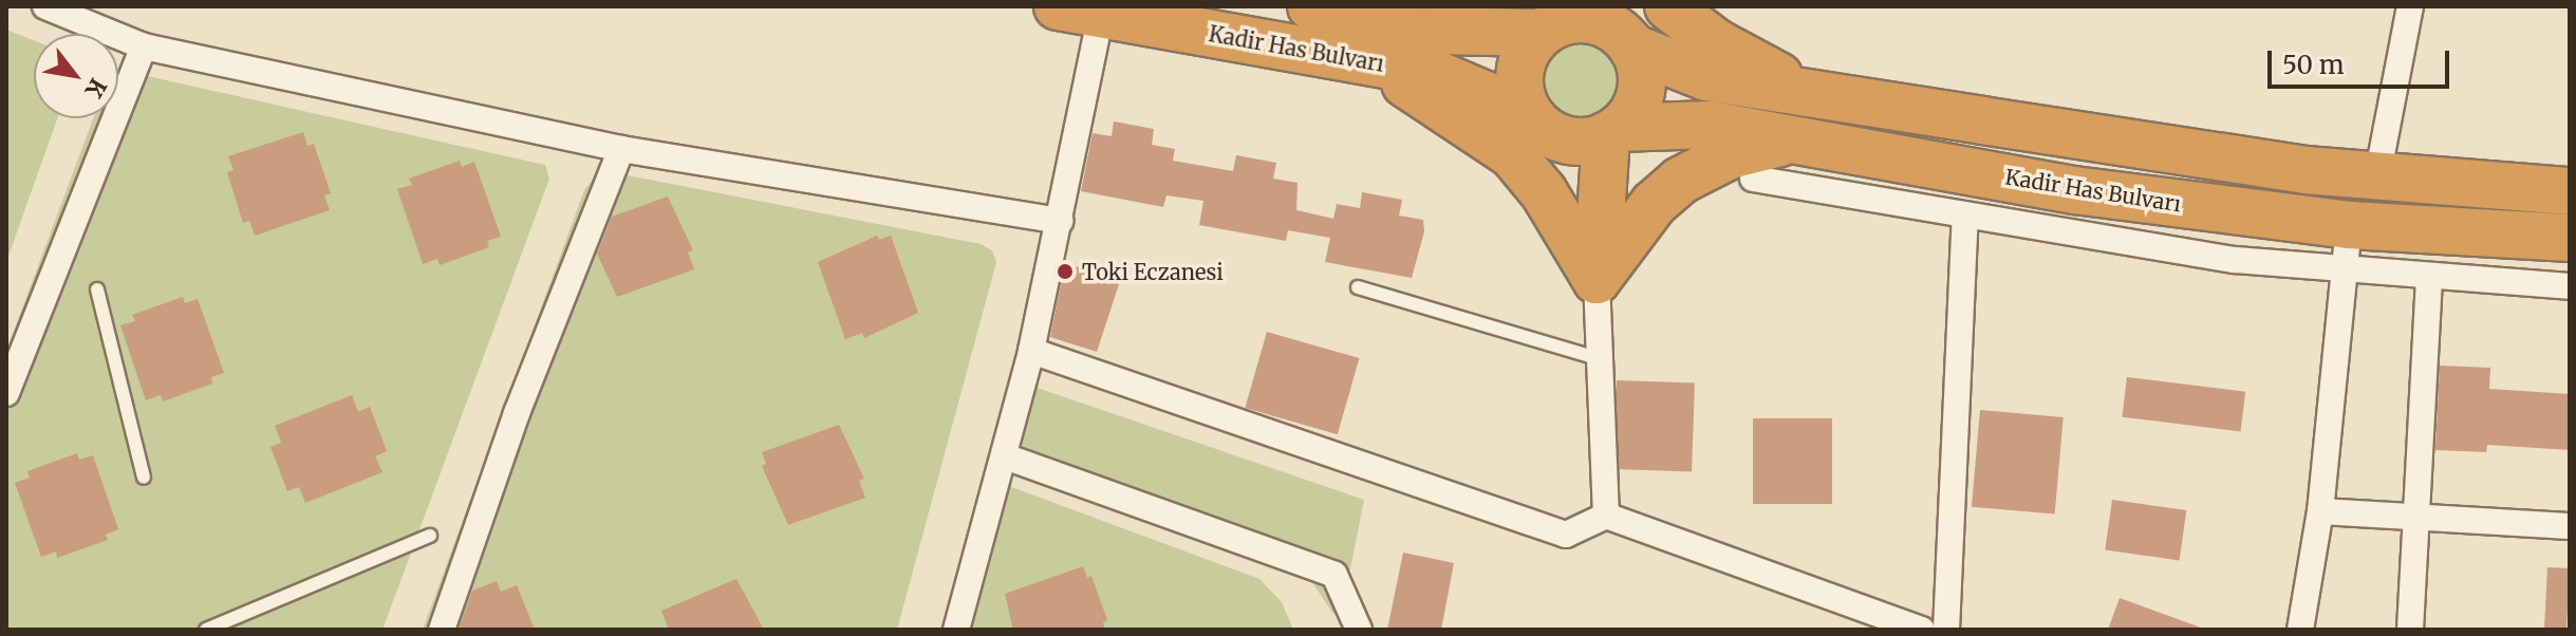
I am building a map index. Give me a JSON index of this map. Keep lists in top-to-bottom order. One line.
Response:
{"streets":{"highway":["Kadir Has Bulvarı"]},"places":["Toki Eczanesi"],"scale_bar":"50 m","north":"bottom right"}
